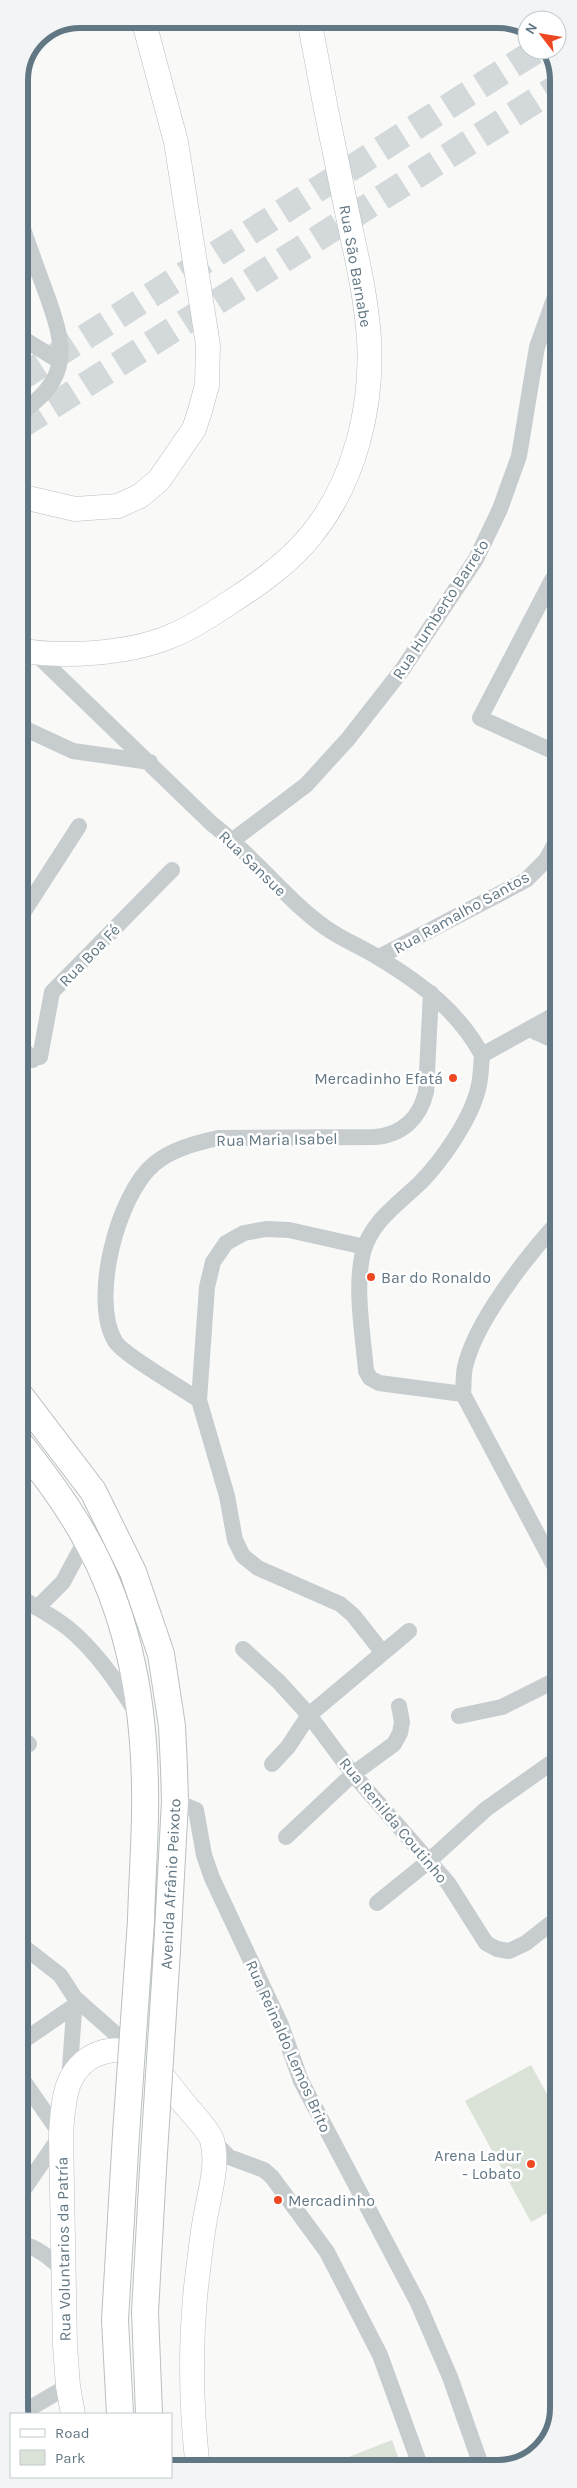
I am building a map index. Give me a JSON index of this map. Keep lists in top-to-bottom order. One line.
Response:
{"streets":{"main road":["Avenida Afrânio Peixoto"],"street":["Rua São Barnabe","Rua Humberto Barreto","Rua Sansue","Rua Ramalho Santos","Rua Boa Fé","Rua Maria Isabel","Rua Renilda Coutinho","Rua Reinaldo Lemos Brito","Rua Voluntarios da Patría"]},"crossings":[["Rua Humberto Barreto","Rua Sansue"],["Rua Sansue","Rua Ramalho Santos"],["Rua Sansue","Rua Maria Isabel"],["Avenida Afrânio Peixoto","Rua Reinaldo Lemos Brito"]],"places":["Mercadinho Efatá","Bar do Ronaldo","Arena Ladur - Lobato","Mercadinho"],"legend":["Road","Park"],"north":"top left"}
